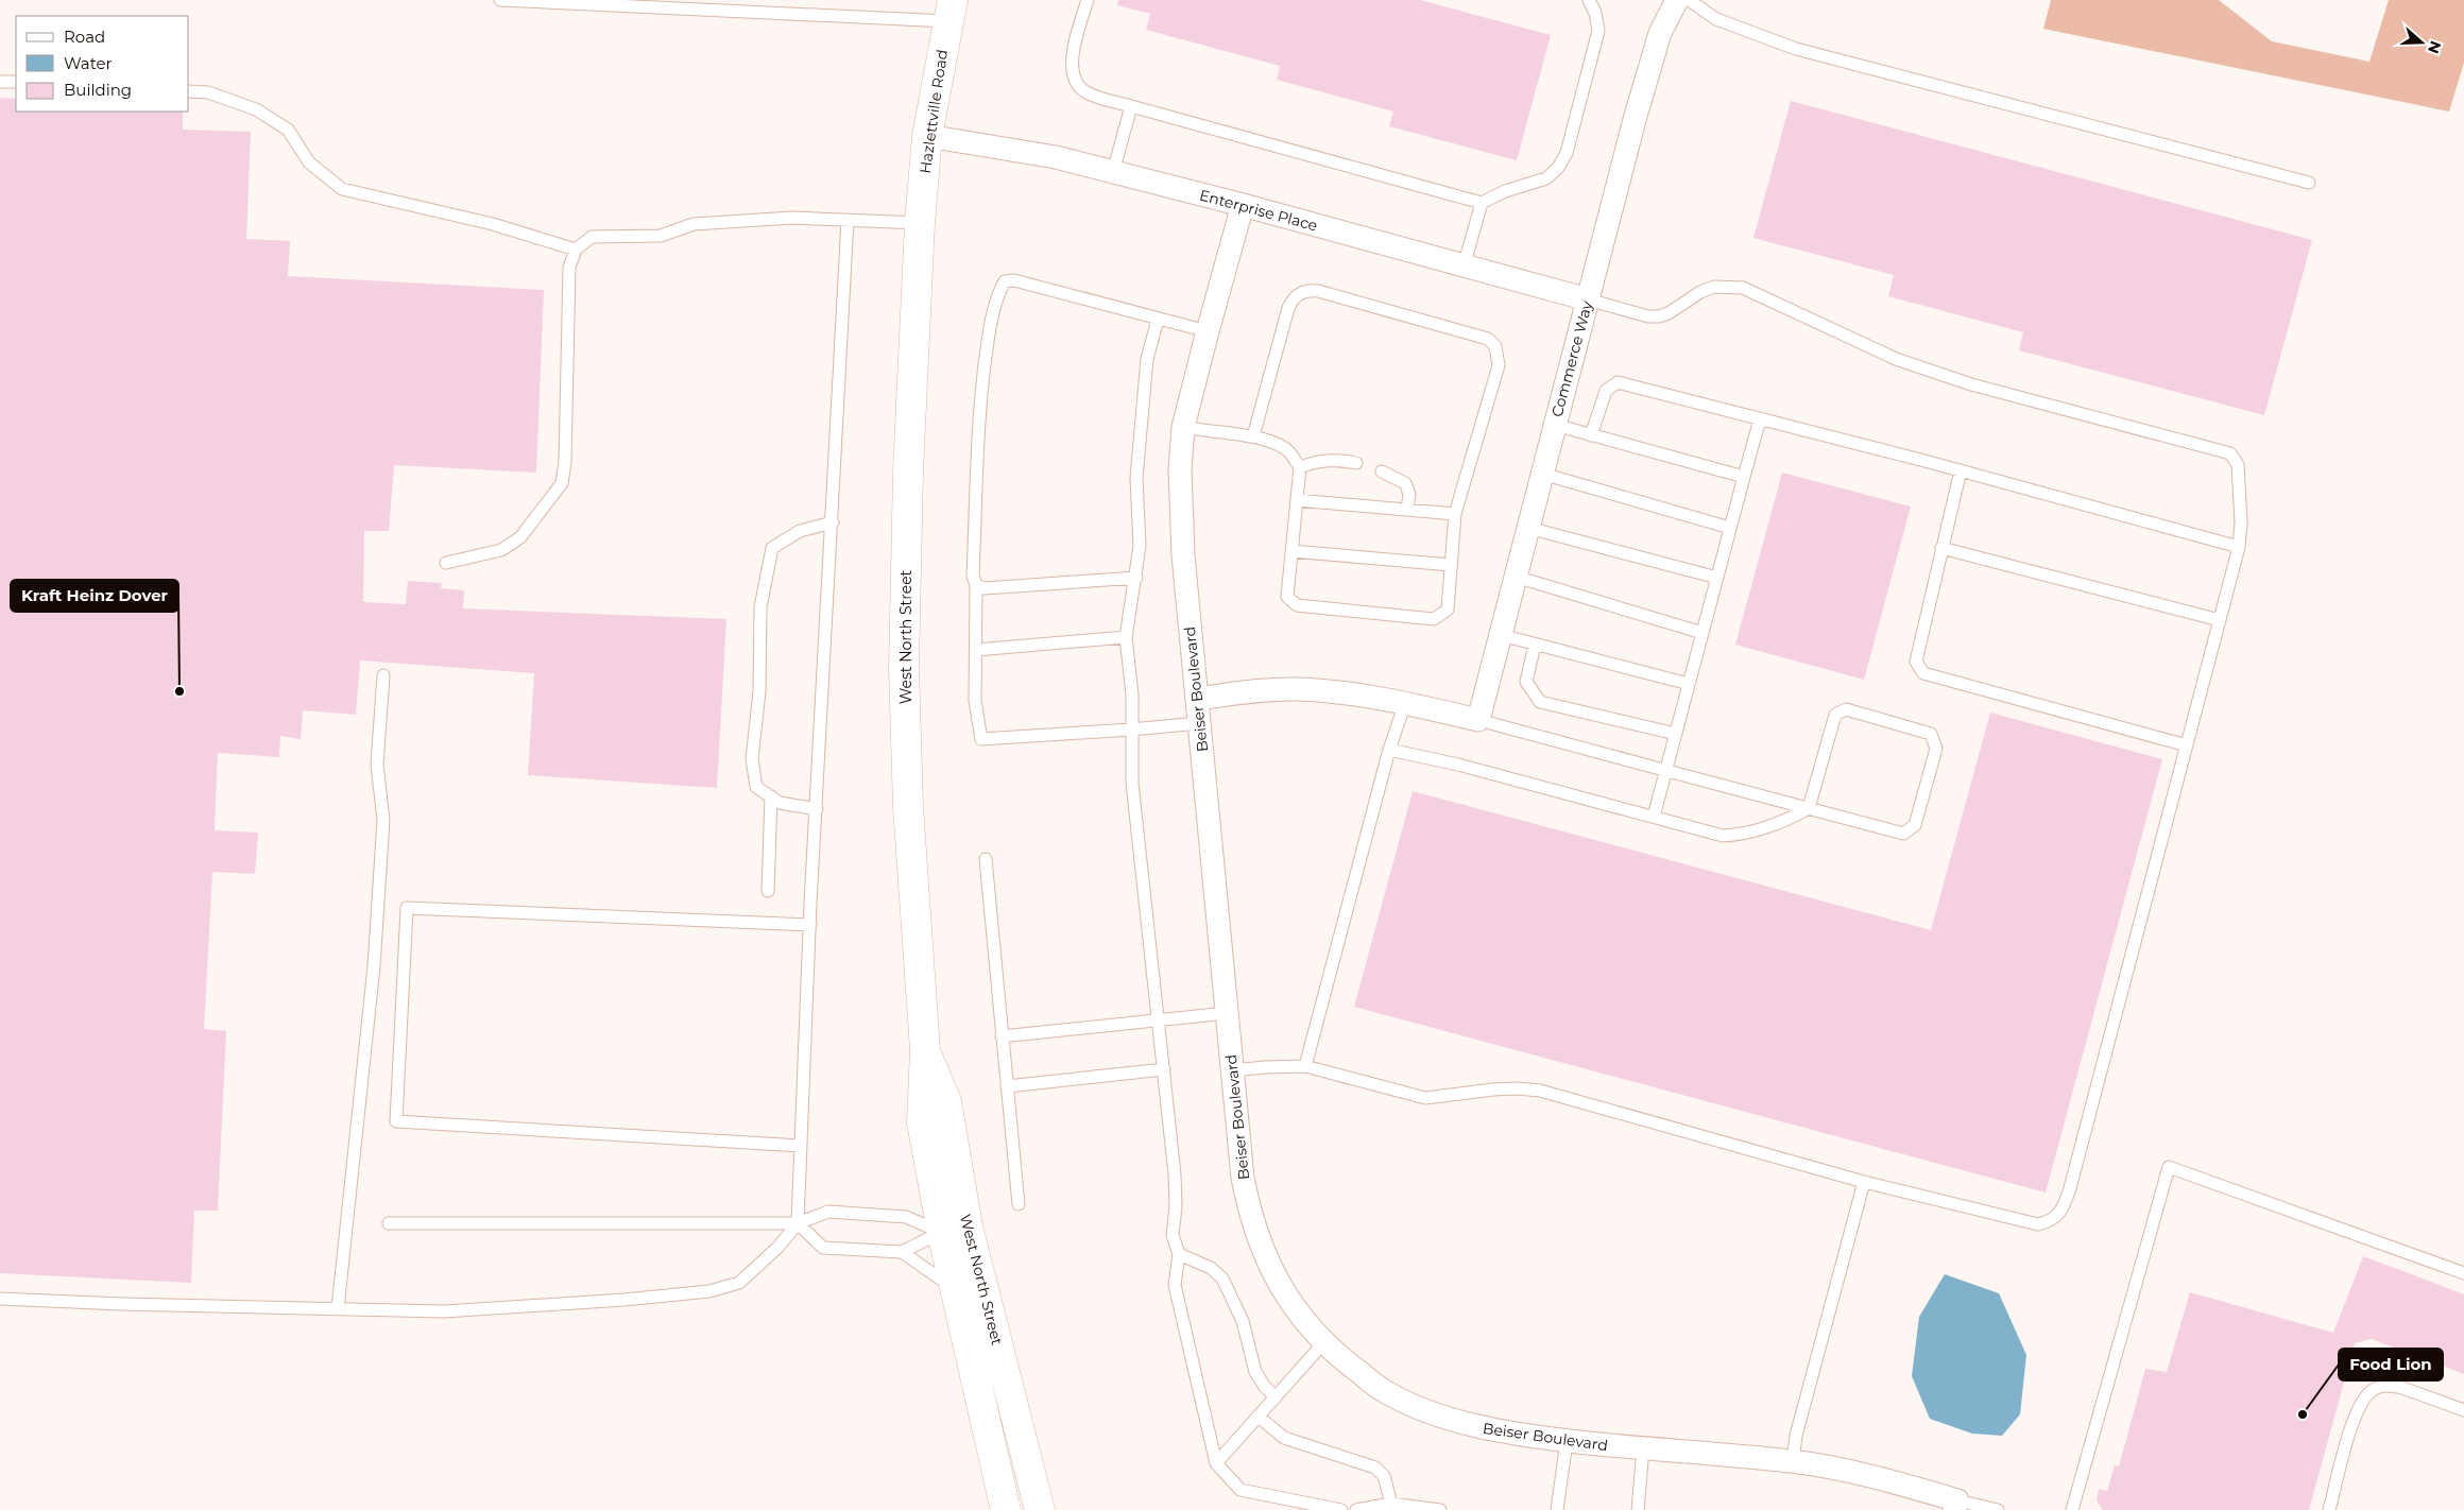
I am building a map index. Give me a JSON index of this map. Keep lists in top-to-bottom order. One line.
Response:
{"streets":{"main road":["Hazlettville Road","West North Street"],"street":["Enterprise Place","Commerce Way","Beiser Boulevard"]},"crossings":[["Hazlettville Road","Enterprise Place"],["Hazlettville Road","West North Street"],["Enterprise Place","Commerce Way"],["Enterprise Place","Beiser Boulevard"]],"places":["Kraft Heinz Dover","Food Lion"],"legend":["Road","Water","Building"],"north":"right"}
